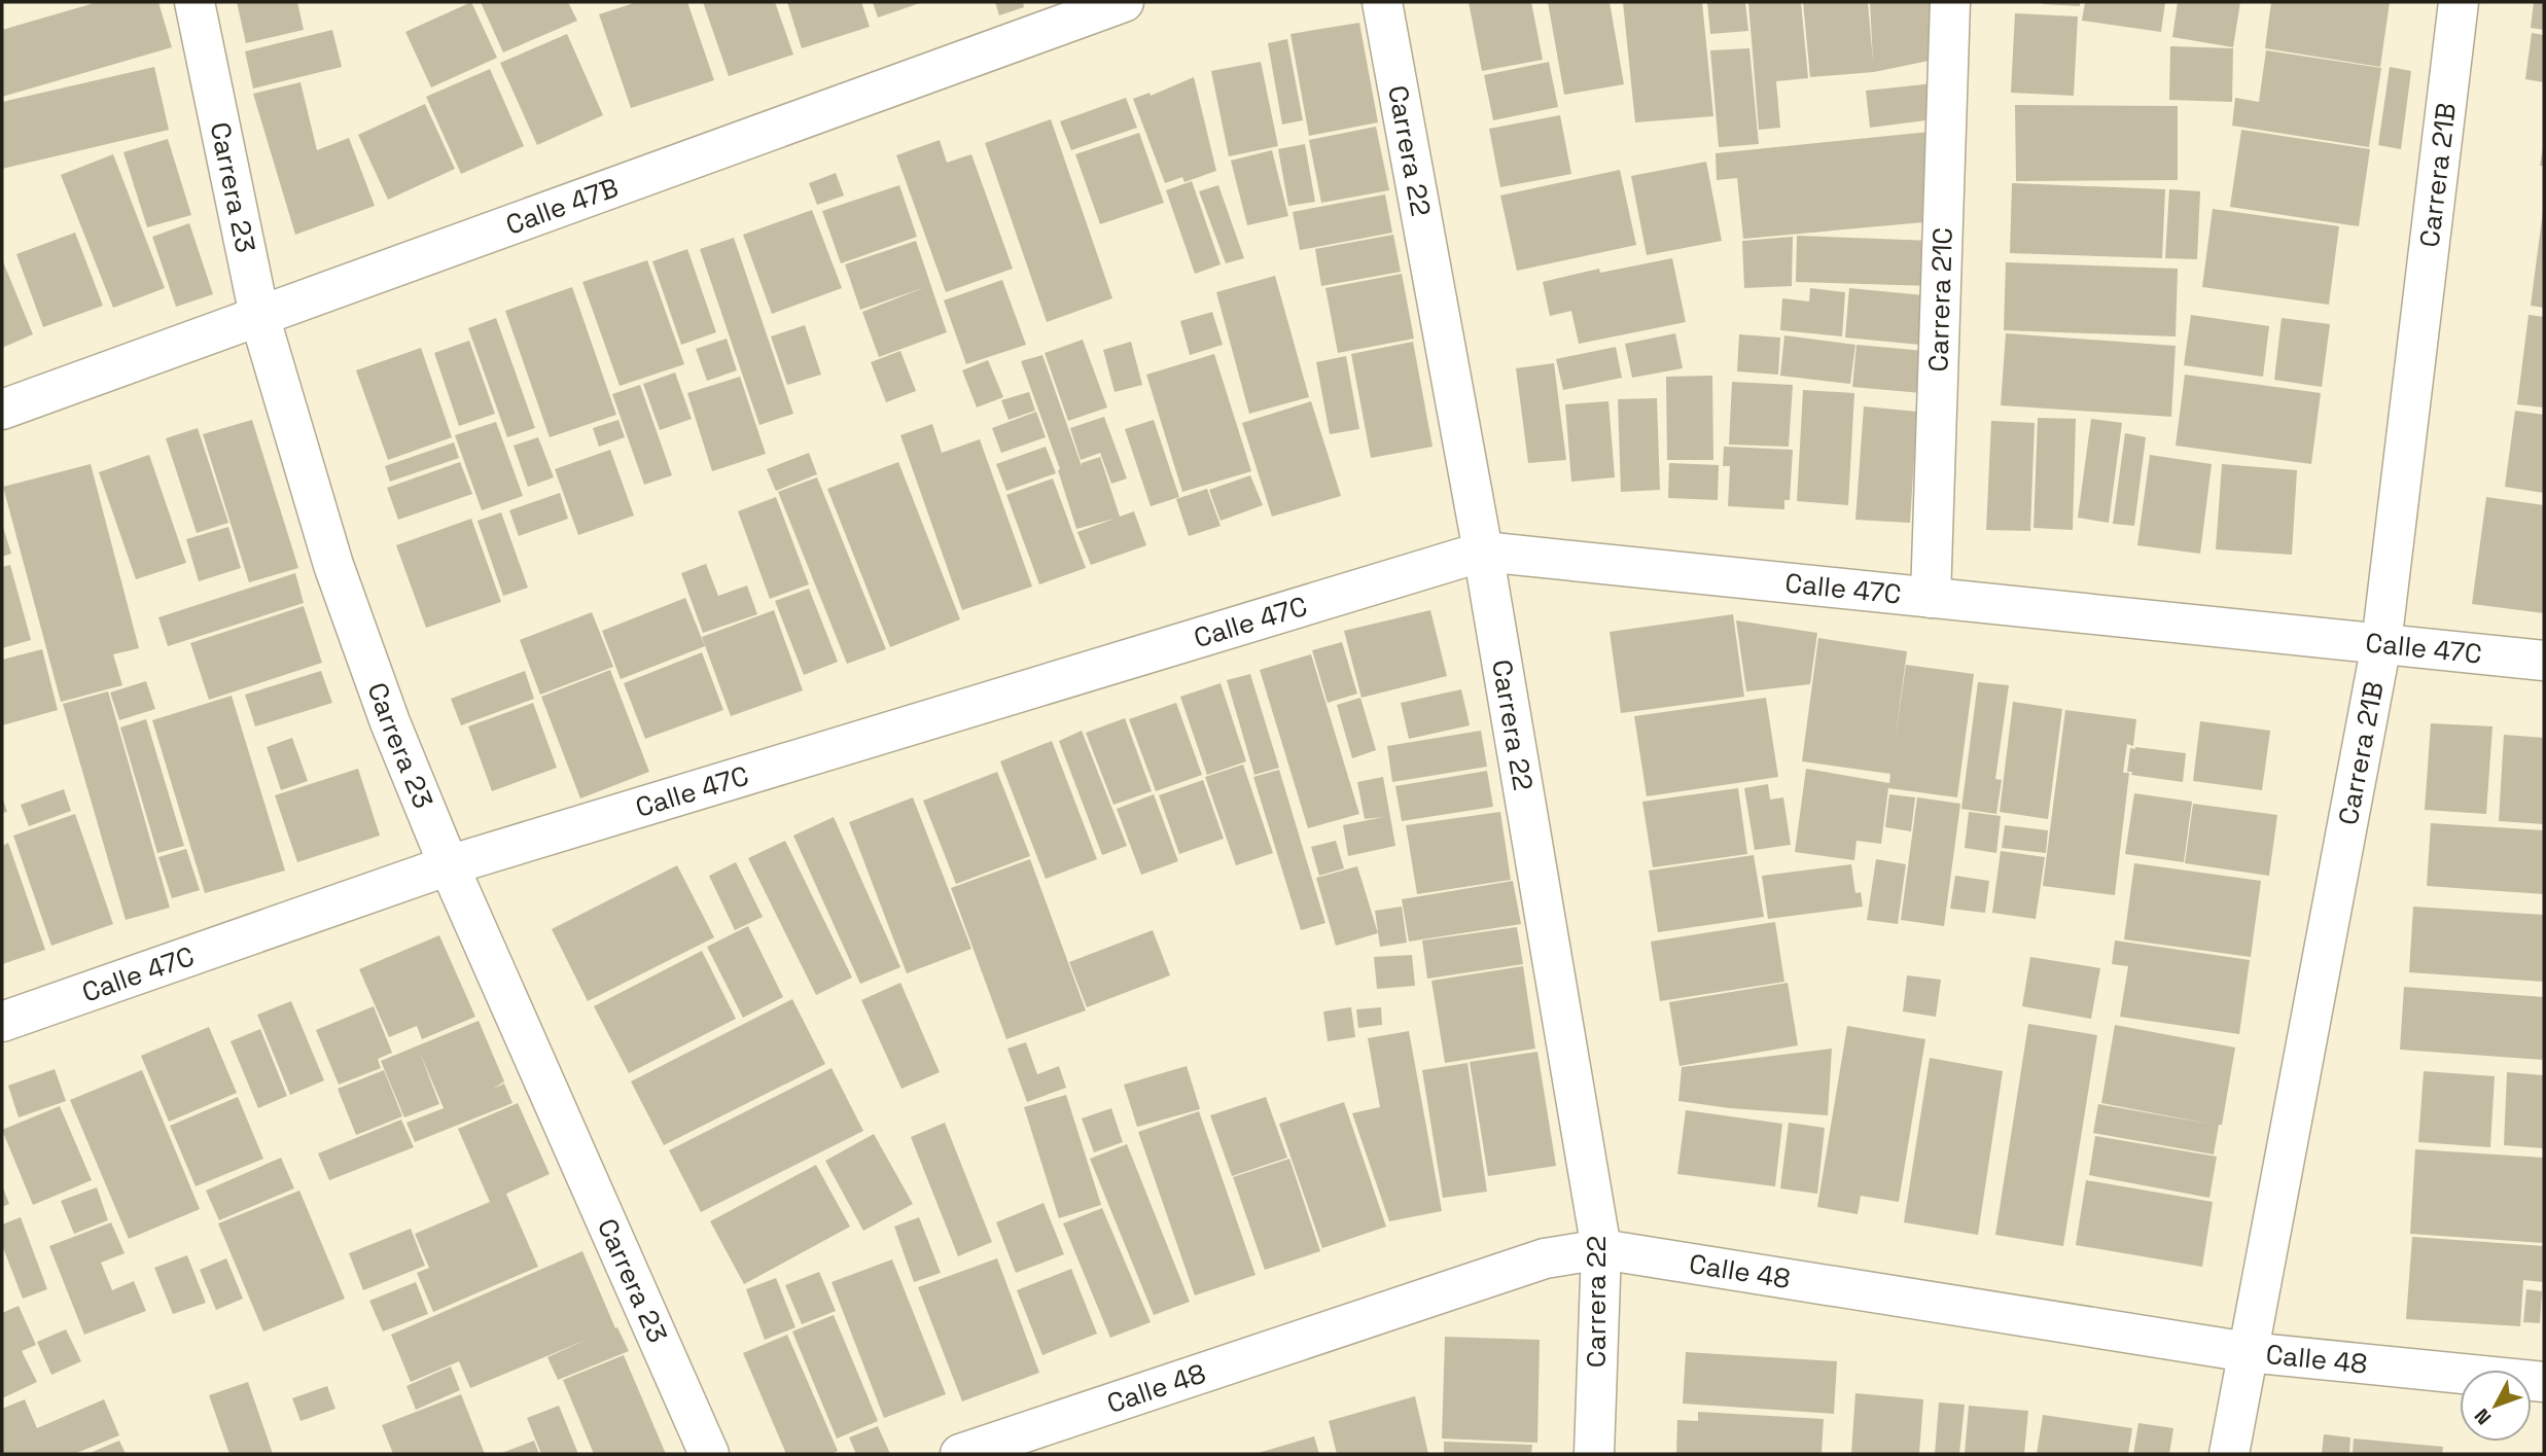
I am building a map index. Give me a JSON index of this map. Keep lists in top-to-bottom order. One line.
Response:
{"streets":{"street":["Carrera 22","Carrera 21B","Carrera 23","Calle 47B","Carrera 21C","Calle 47C","Calle 48"]},"crossings":[["Carrera 22","Calle 47C"],["Carrera 22","Calle 48"],["Carrera 21B","Calle 47C"],["Carrera 21B","Calle 48"],["Carrera 23","Calle 47B"],["Carrera 23","Calle 47C"],["Carrera 21C","Calle 47C"]],"north":"bottom left"}
